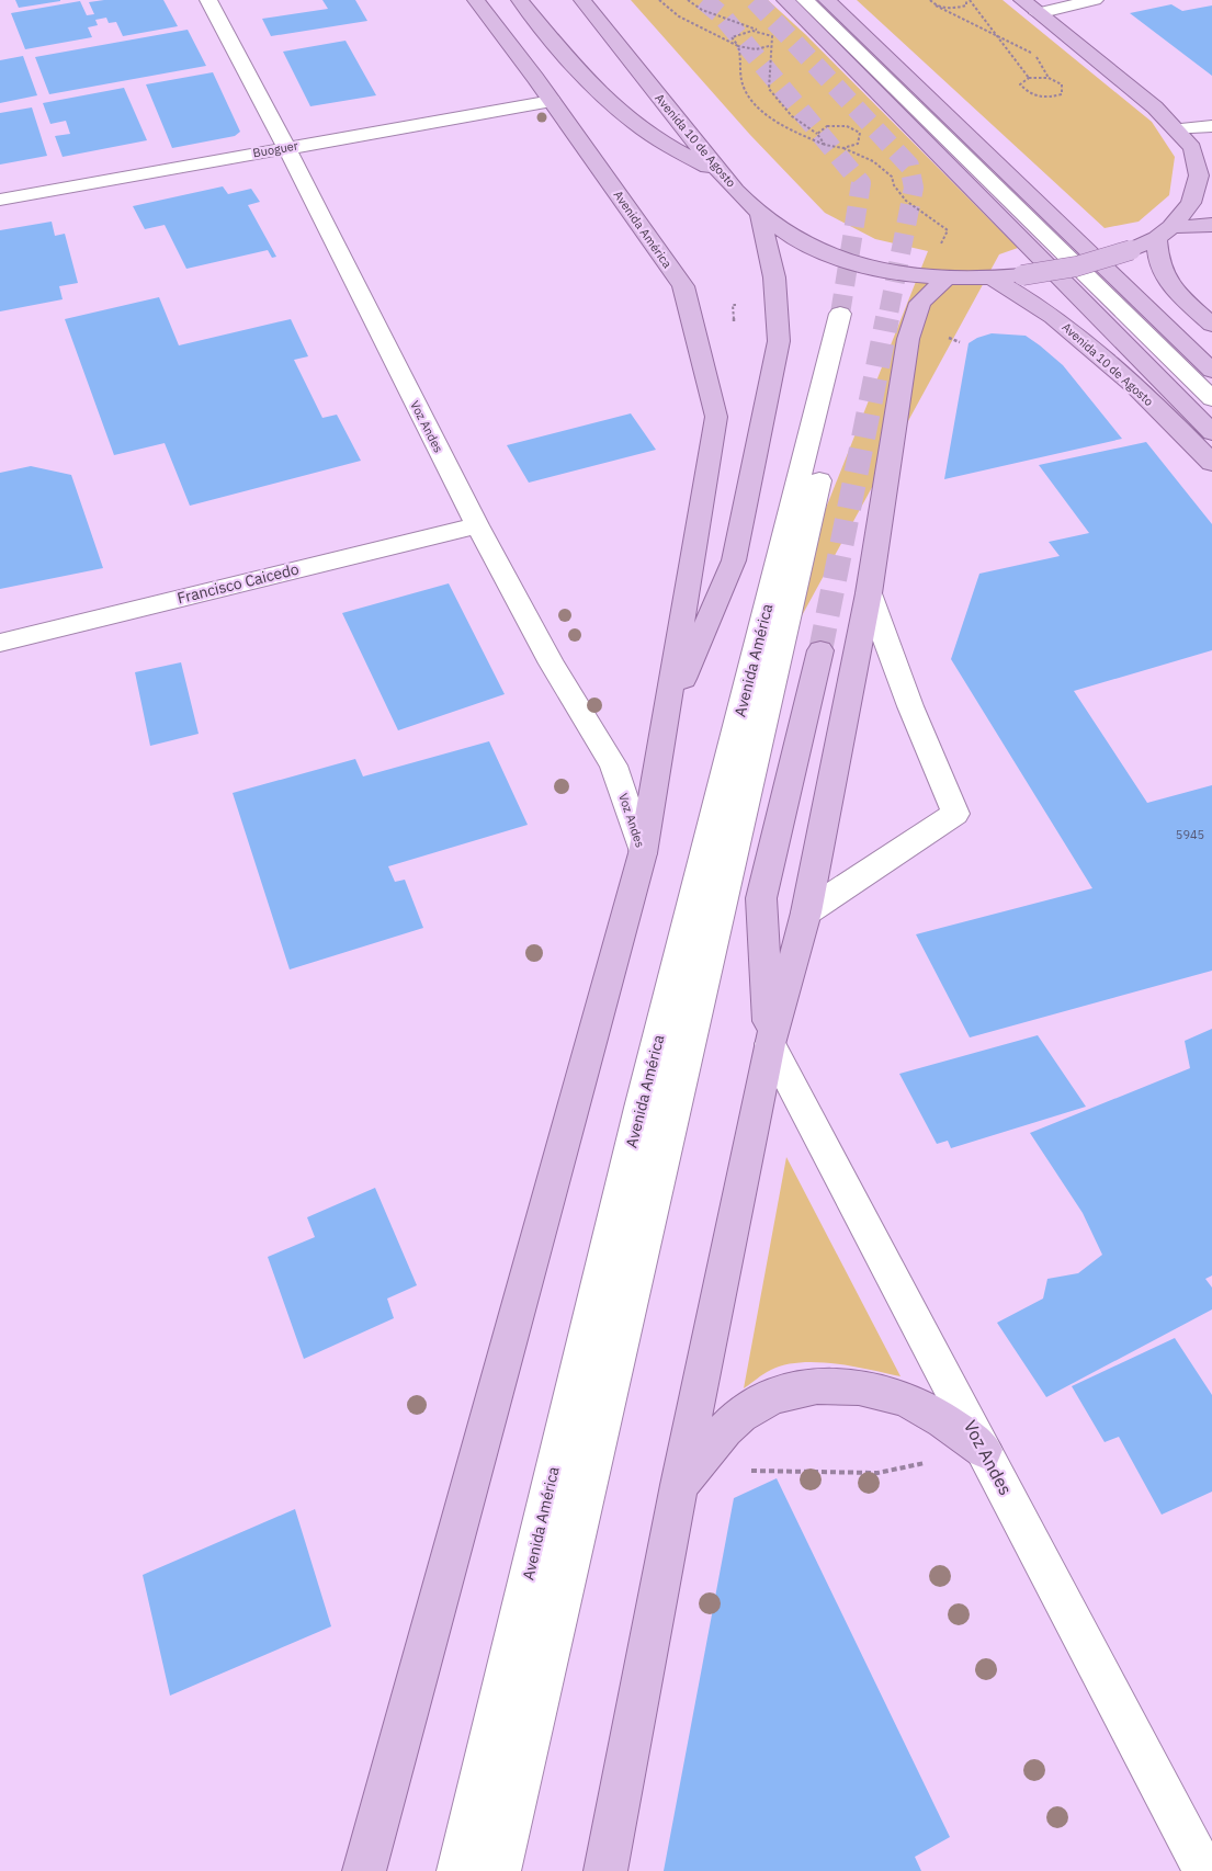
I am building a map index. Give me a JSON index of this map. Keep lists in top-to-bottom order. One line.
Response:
{"streets":{"main road":["Avenida 10 de Agosto","Avenida América"],"street":["Buoguer","Voz Andes","Francisco Caicedo"]},"crossings":[["Avenida 10 de Agosto","Avenida América"],["Buoguer","Avenida América"],["Buoguer","Voz Andes"],["Avenida América","Voz Andes"],["Voz Andes","Francisco Caicedo"]],"house_numbers":["5945"]}
